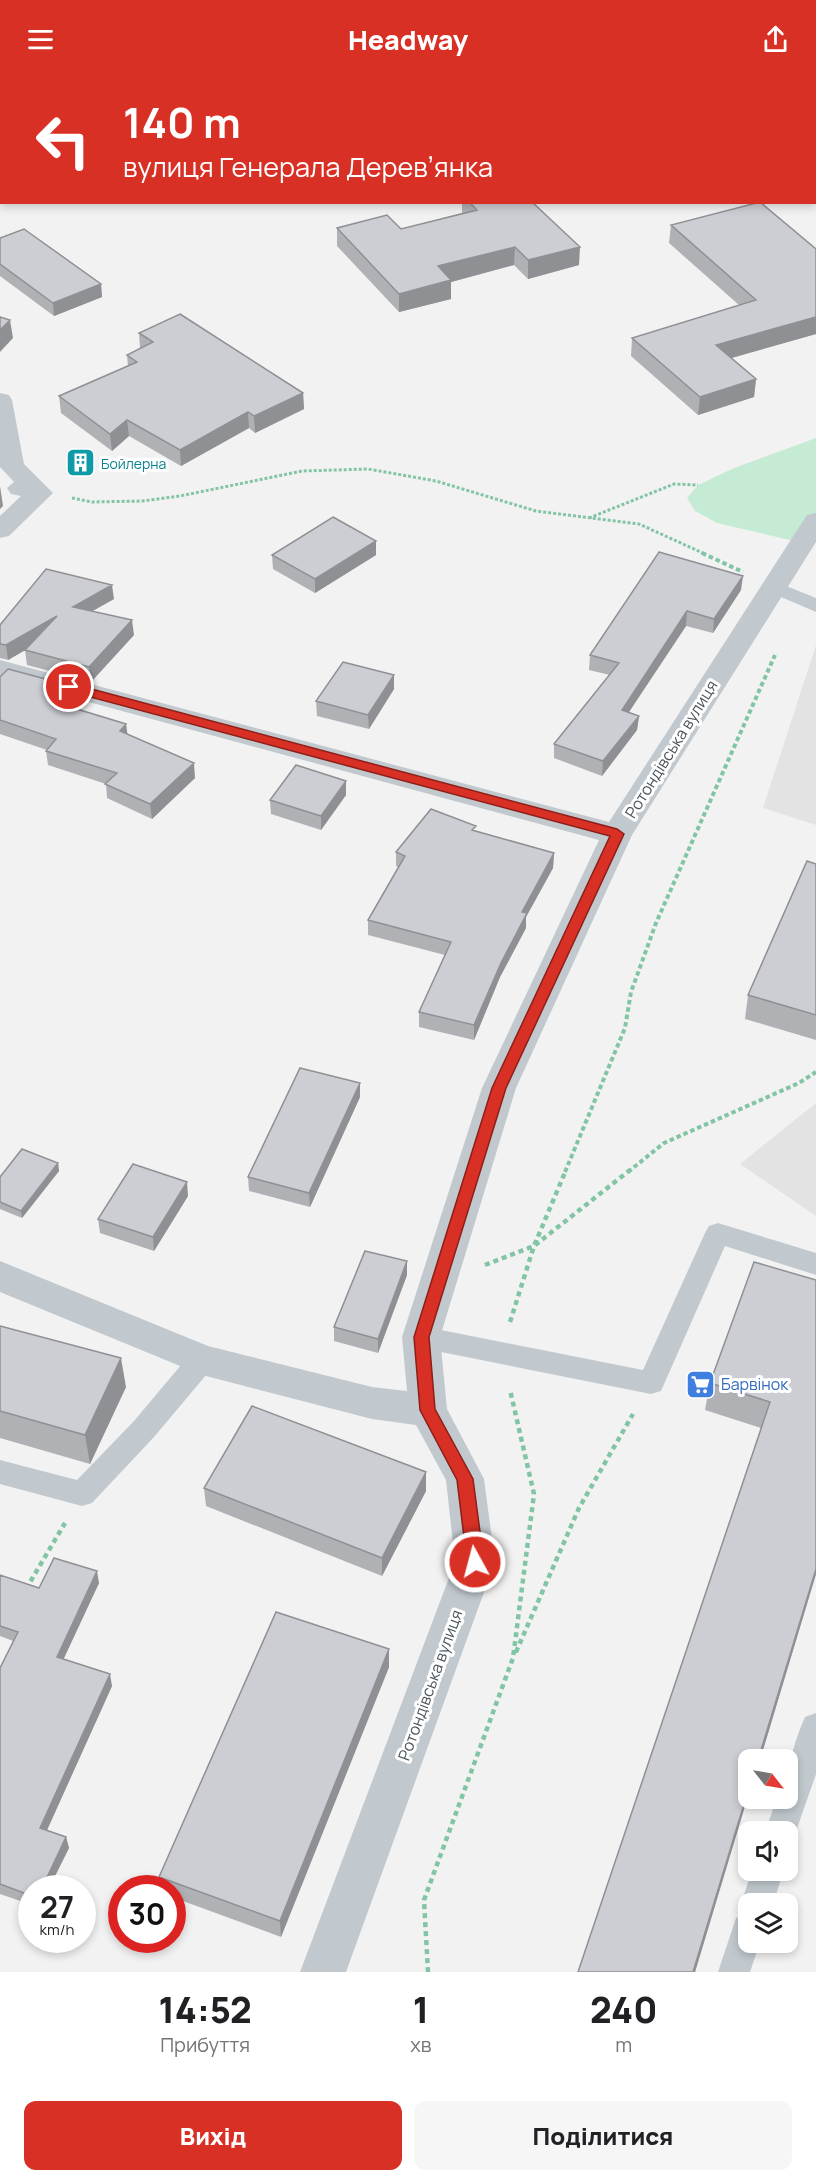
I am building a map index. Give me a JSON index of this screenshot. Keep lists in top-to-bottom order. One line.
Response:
{"streets":{"street":["Ротондівська вулиця"]},"places":{"building":["Бойлерна"],"supermarket":["Барвінок"]},"north":"bottom right","page":{"header":"Headway","turn":["140 m","вулиця Генерала Деревʼянка"],"speed":"27 km/h","limit":"30","eta":["14:52","Прибуття","1","хв","240","m"],"buttons":["Вихід","Поділитися"]}}
